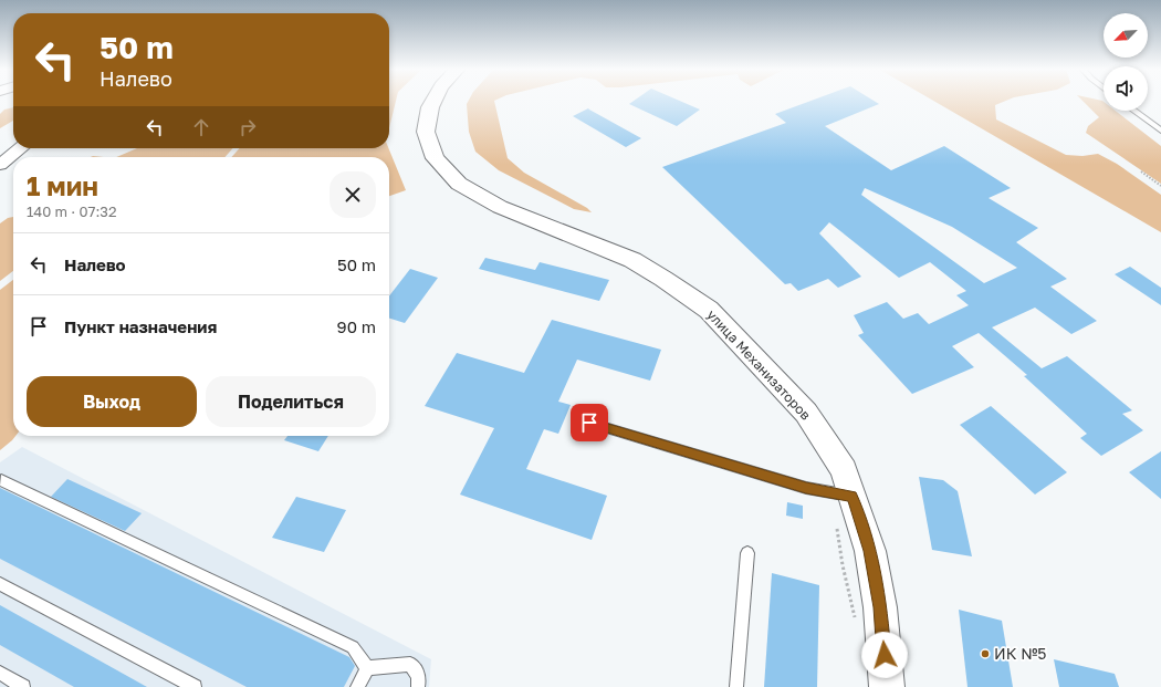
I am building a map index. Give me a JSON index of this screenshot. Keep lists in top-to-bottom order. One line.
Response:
{"streets":{"main road":["улица Механизаторов"]},"places":["ИК №5"],"north":"bottom left","page":{"turn":["50 m","Налево"],"heading":["1 мин","140 m · 07:32"],"list":[{"name":"Налево","value":"50 m"},{"name":"Пункт назначения","value":"90 m"}],"buttons":["Выход","Поделиться"]}}
